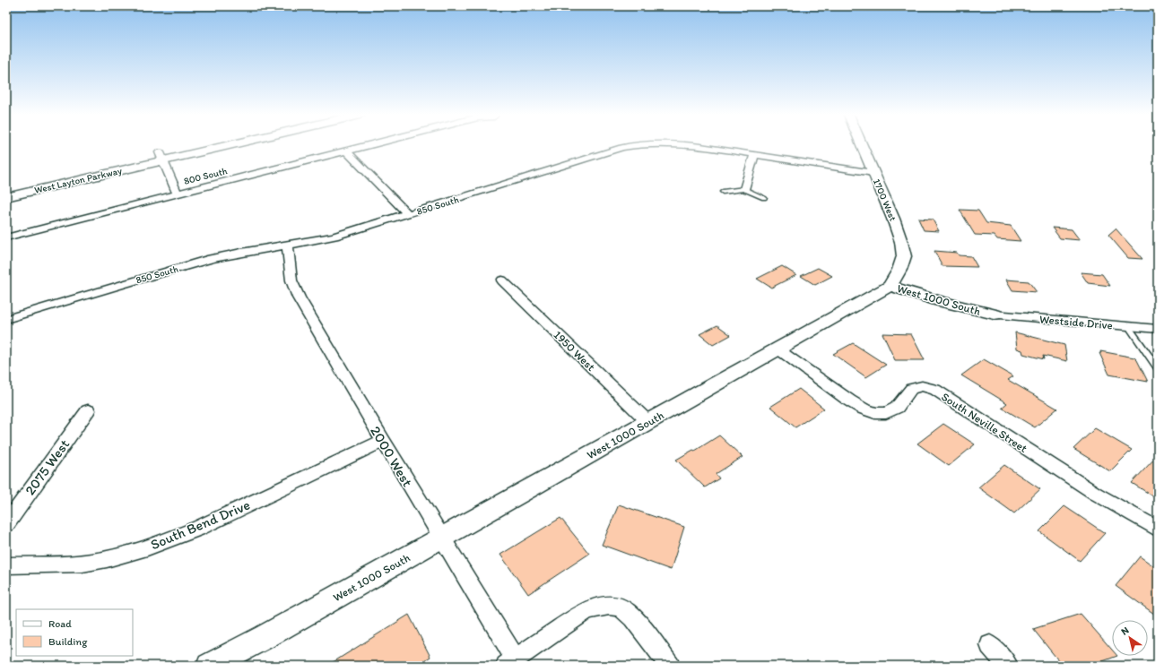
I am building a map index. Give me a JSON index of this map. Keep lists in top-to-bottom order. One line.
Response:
{"streets":{"main road":["West Layton Parkway"],"street":["800 South","1700 West","850 South","West 1000 South","Westside Drive","1950 West","South Neville Street","2000 West","2075 West","South Bend Drive"]},"crossings":[["1700 West","850 South"],["1700 West","West 1000 South"],["850 South","2000 West"],["West 1000 South","Westside Drive"],["West 1000 South","1950 West"],["West 1000 South","South Neville Street"],["West 1000 South","2000 West"],["2000 West","South Bend Drive"]],"legend":["Road","Building"],"north":"top left"}
